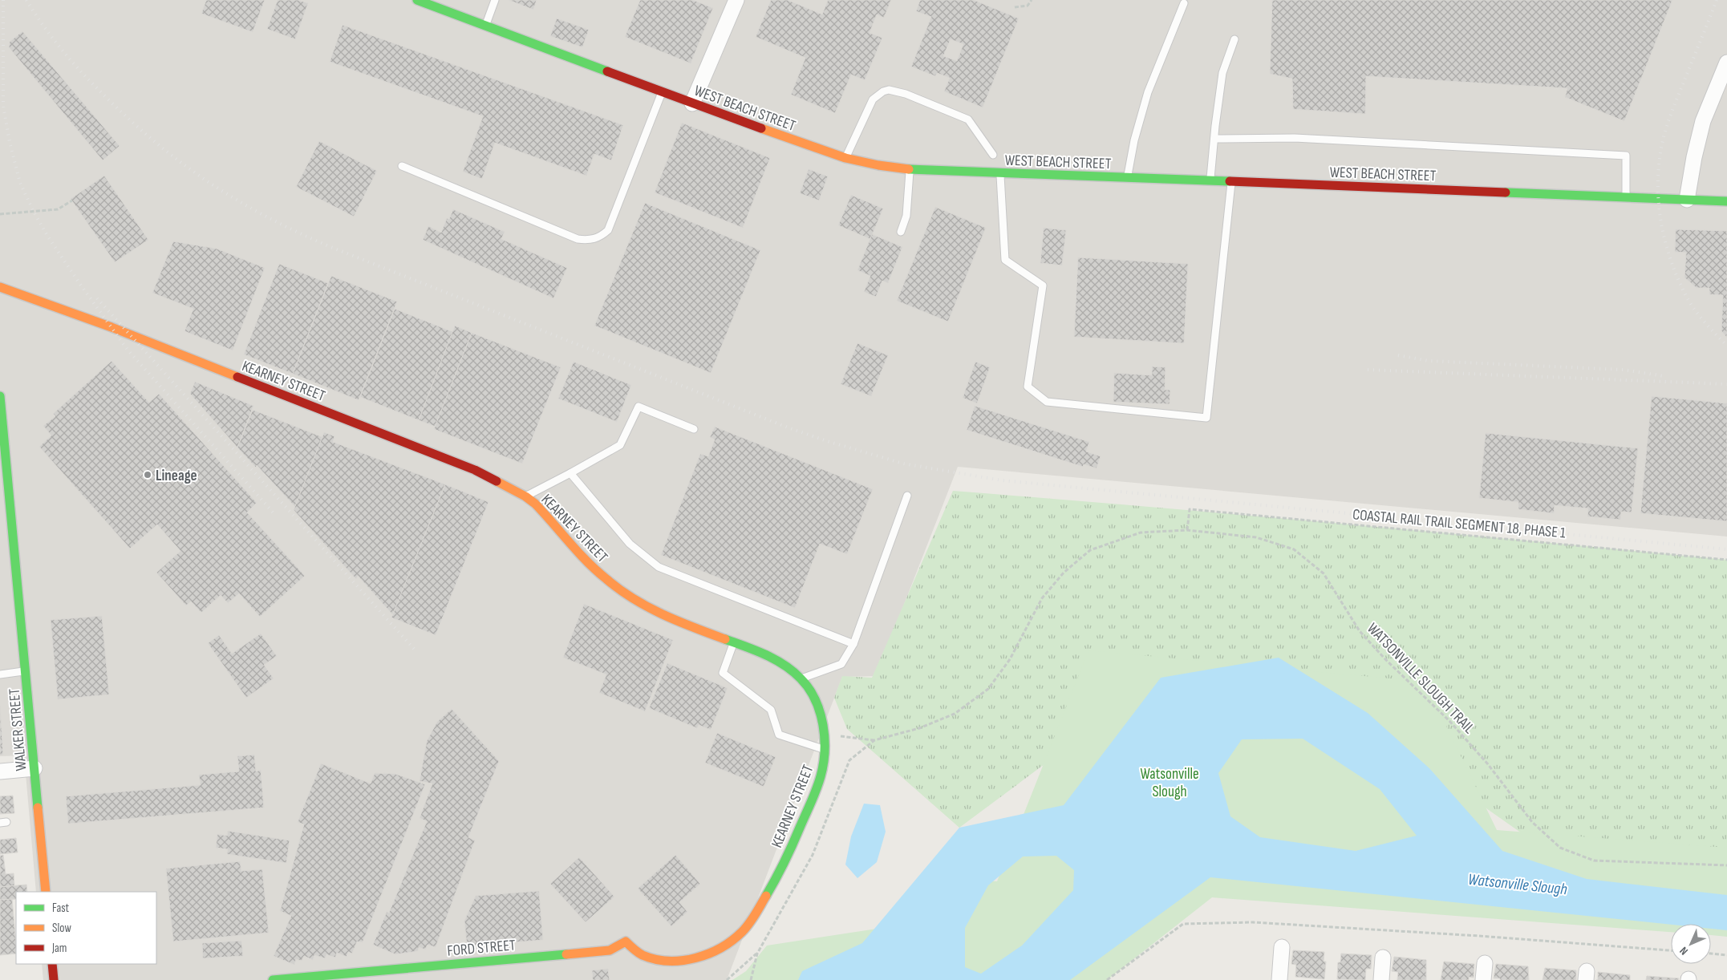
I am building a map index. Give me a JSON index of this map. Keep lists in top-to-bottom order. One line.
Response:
{"streets":{"main road":["WEST BEACH STREET","KEARNEY STREET","WALKER STREET","FORD STREET"],"path":["COASTAL RAIL TRAIL SEGMENT 18, PHASE 1","WATSONVILLE SLOUGH TRAIL"]},"crossings":[["KEARNEY STREET","FORD STREET"],["COASTAL RAIL TRAIL SEGMENT 18, PHASE 1","WATSONVILLE SLOUGH TRAIL"]],"water":["Watsonville Slough"],"parks":["Watsonville Slough"],"places":["Lineage"],"legend":["Fast","Slow","Jam"],"north":"bottom left"}
